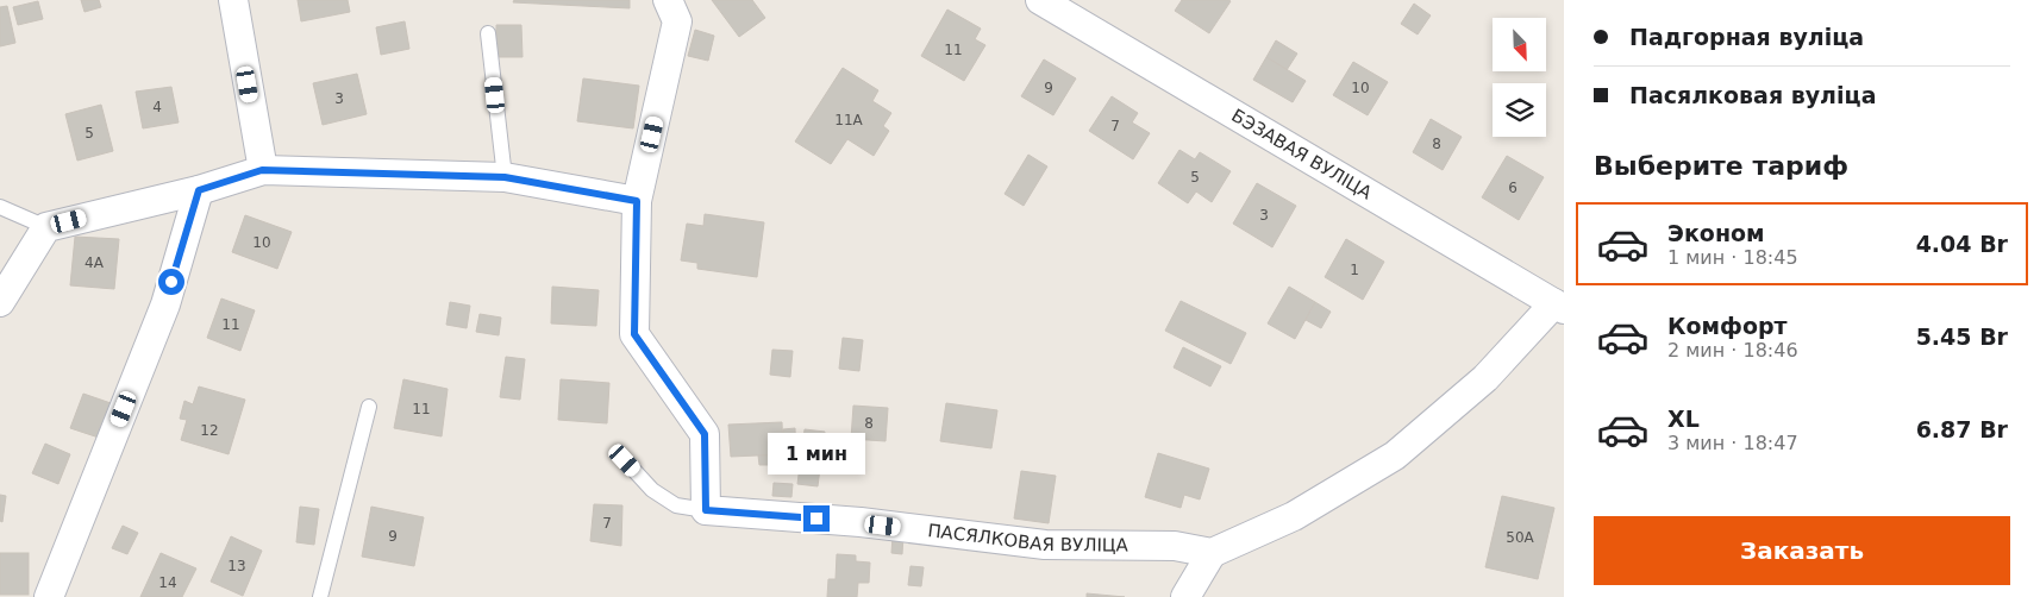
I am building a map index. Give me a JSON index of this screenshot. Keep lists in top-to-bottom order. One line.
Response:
{"streets":{"street":["БЭЗАВАЯ ВУЛІЦА","ПАСЯЛКОВАЯ ВУЛІЦА"]},"house_numbers":["11","9","10","3","4","11А","7","5","8","5","6","3","10","4А","1","11","11","8","12","7","9","50А","13","14"],"north":"bottom right","page":{"banner":["Падгорная вуліца","Пасялковая вуліца"],"heading":"Выберите тариф","list":[{"name":"Эконом","note":"1 мин · 18:45","value":"4.04 Br"},{"name":"Комфорт","note":"2 мин · 18:46","value":"5.45 Br"},{"name":"XL","note":"3 мин · 18:47","value":"6.87 Br"}],"bubble":"1 мин","buttons":"Заказать"}}
